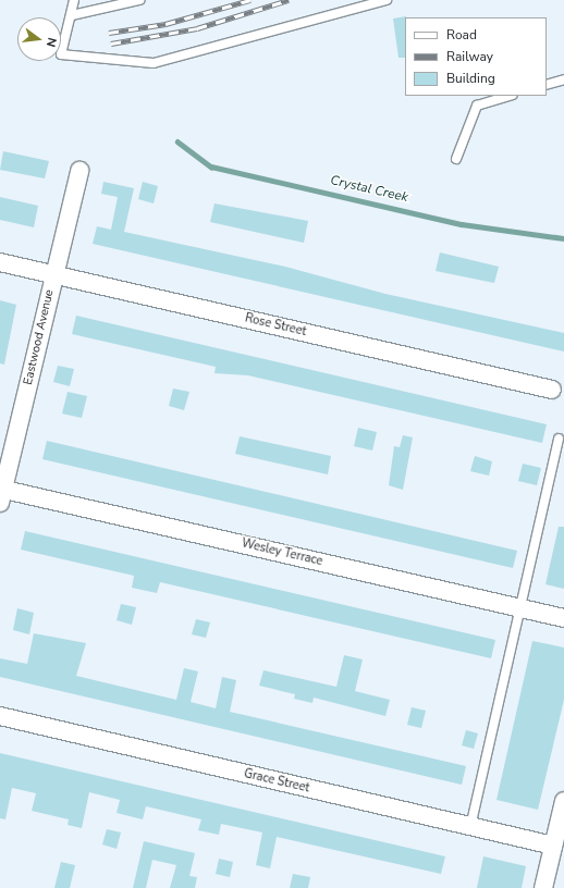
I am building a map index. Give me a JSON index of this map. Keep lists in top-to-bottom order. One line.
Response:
{"streets":{"street":["Rose Street","Eastwood Avenue","Wesley Terrace","Grace Street"]},"crossings":[["Rose Street","Eastwood Avenue"],["Eastwood Avenue","Wesley Terrace"]],"water":["Crystal Creek"],"legend":["Road","Railway","Building"],"north":"right"}
